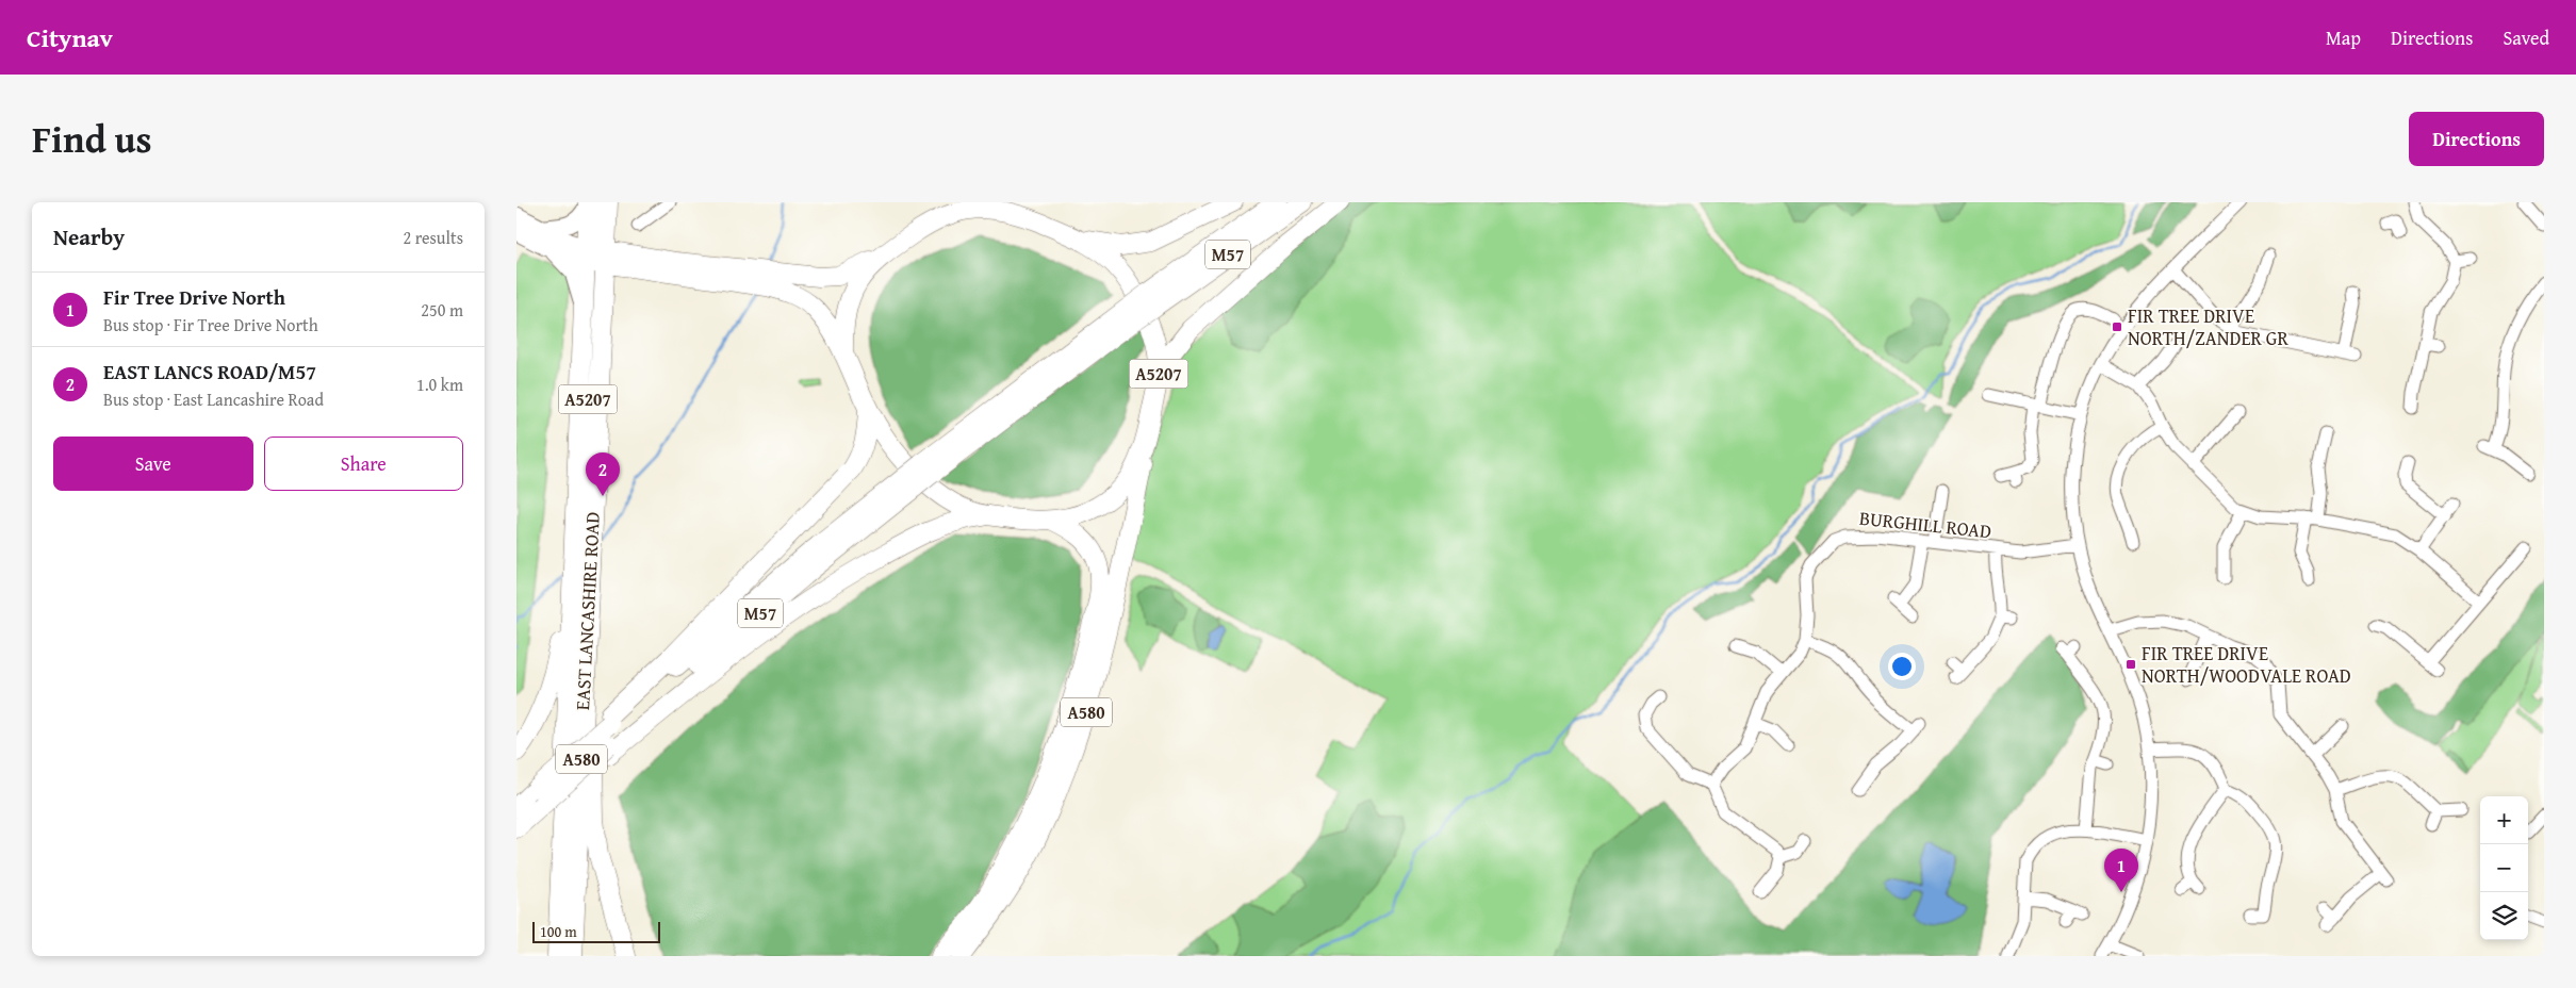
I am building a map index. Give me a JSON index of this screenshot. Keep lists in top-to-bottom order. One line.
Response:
{"streets":{"highway":["M57","A5207","EAST LANCASHIRE ROAD","A580"],"street":["BURGHILL ROAD"]},"crossings":[["A5207","EAST LANCASHIRE ROAD"],["A5207","A580"]],"places":{"transit":["FIR TREE DRIVE NORTH/ZANDER GR","FIR TREE DRIVE NORTH/WOODVALE ROAD"]},"scale_bar":"100 m","page":{"header":"Citynav","nav":["Map","Directions","Saved"],"title":"Find us","buttons":["Directions",["Save","Share"]],"heading":["Nearby","2 results"],"list":[{"mark":"1","name":"Fir Tree Drive North","note":"Bus stop · Fir Tree Drive North","value":"250 m"},{"mark":"2","name":"EAST LANCS ROAD/M57","note":"Bus stop · East Lancashire Road","value":"1.0 km"}],"pins":["2","1"],"map_buttons":["+","−"],"scale":"100 m"}}
